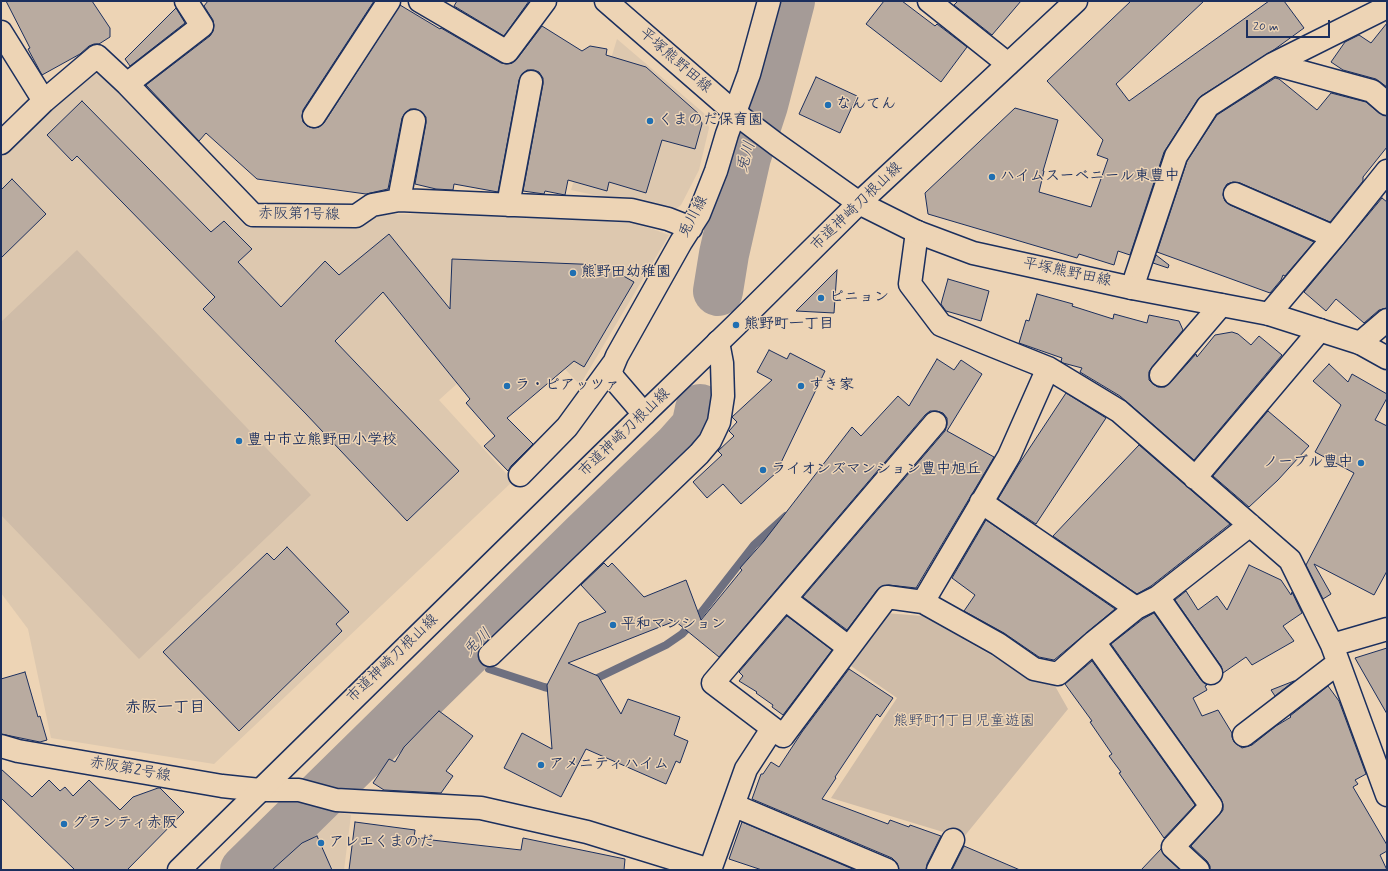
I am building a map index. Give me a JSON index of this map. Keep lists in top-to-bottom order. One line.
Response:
{"streets":{"street":["平塚熊野田線","市道神崎刀根山線","赤阪第1号線","兎川線","赤阪第2号線"]},"crossings":[["平塚熊野田線","市道神崎刀根山線"],["平塚熊野田線","兎川線"],["市道神崎刀根山線","赤阪第2号線"],["赤阪第1号線","兎川線"]],"districts":["赤阪一丁目"],"water":["兎川"],"parks":["熊野町1丁目児童遊園"],"places":["なんてん","くまのだ保育園","ハイムスーベニール東豊中","熊野田幼稚園","ピニョン","熊野町一丁目","ラ・ピアッツァ","すき家","豊中市立熊野田小学校","ノーブル豊中","ライオンズマンション豊中旭丘","平和マンション","アメニティハイム","グランティ赤阪","アレエくまのだ"],"scale_bar":"20 m"}
